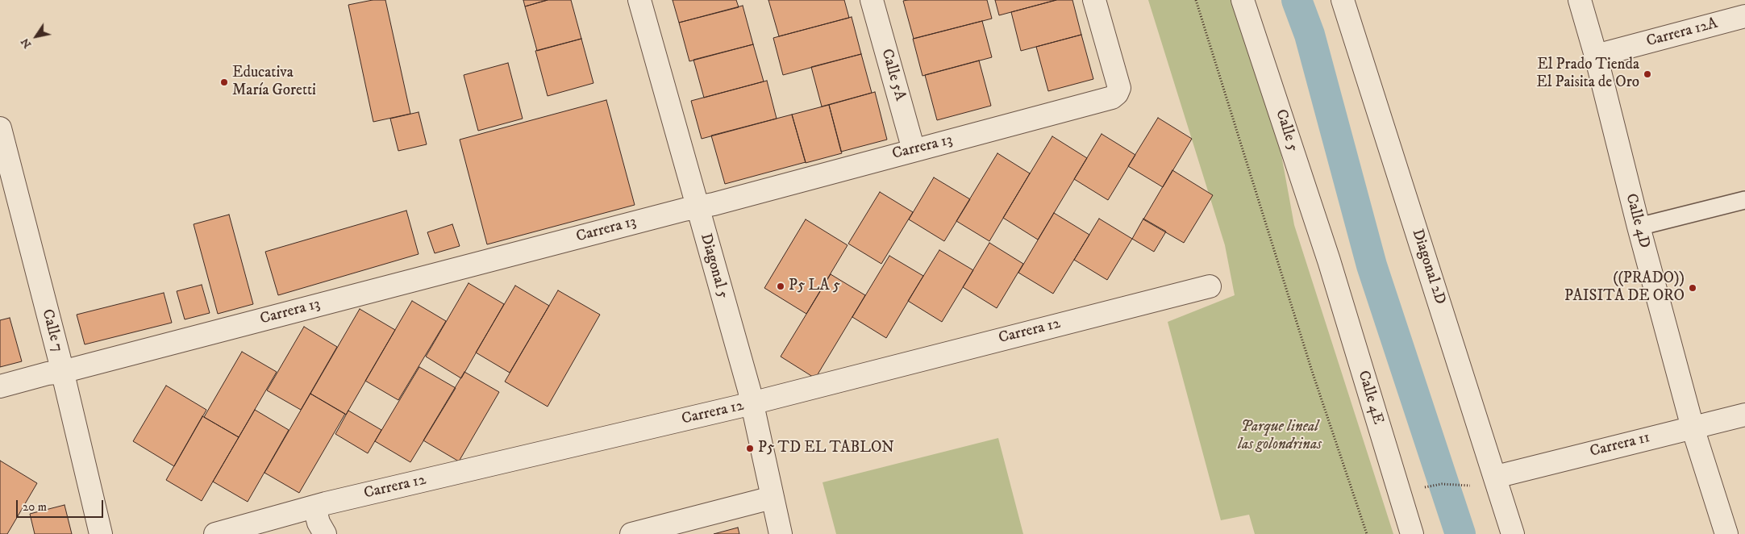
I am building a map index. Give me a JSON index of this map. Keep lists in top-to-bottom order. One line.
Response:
{"streets":{"street":["Carrera 12A","Calle 5A","Calle 5","Carrera 13","Calle 4D","Diagonal 5","Diagonal 2D","Calle 7","Carrera 12","Calle 4E","Carrera 11"]},"crossings":[["Carrera 12A","Calle 4D"],["Calle 5A","Carrera 13"],["Calle 5","Calle 4E"],["Carrera 13","Diagonal 5"],["Carrera 13","Calle 7"],["Calle 4D","Carrera 11"],["Diagonal 5","Carrera 12"],["Diagonal 2D","Carrera 11"]],"parks":["Parque lineal las golondrinas"],"places":["El Prado Tienda El Paisita de Oro","Educativa María Goretti","P5 LA 5","((PRADO)) PAISITA DE ORO","P5 TD EL TABLON"],"scale_bar":"20 m","north":"bottom left"}
